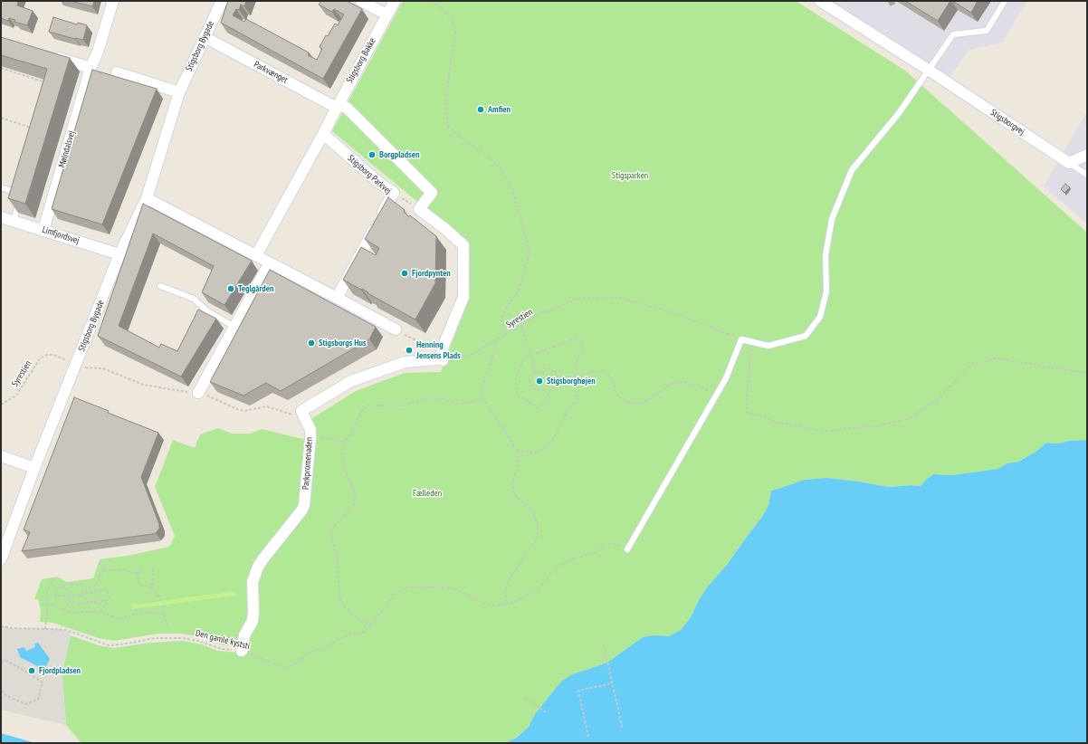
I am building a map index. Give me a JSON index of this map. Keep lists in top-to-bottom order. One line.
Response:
{"streets":{"street":["Stigsborg Bygade","Stigsborg Bakke","Parkvænget","Stigsborgvej","Mølndalsvej","Stigsborg Parkvej","Limfjordsvej","Parkpromenaden"],"path":["Syrestien","Den gamle kyststi"]},"crossings":[["Stigsborg Bygade","Parkvænget"],["Stigsborg Bygade","Limfjordsvej"],["Stigsborg Bygade","Syrestien"],["Stigsborg Bakke","Parkvænget"],["Mølndalsvej","Limfjordsvej"],["Syrestien","Parkpromenaden"],["Parkpromenaden","Den gamle kyststi"]],"parks":["Stigsparken","Fælleden"],"places":["Amfien","Borgpladsen","Fjordpynten","Teglgården","Stigsborgs Hus","Henning Jensens Plads","Stigsborghøjen","Fjordpladsen"]}
